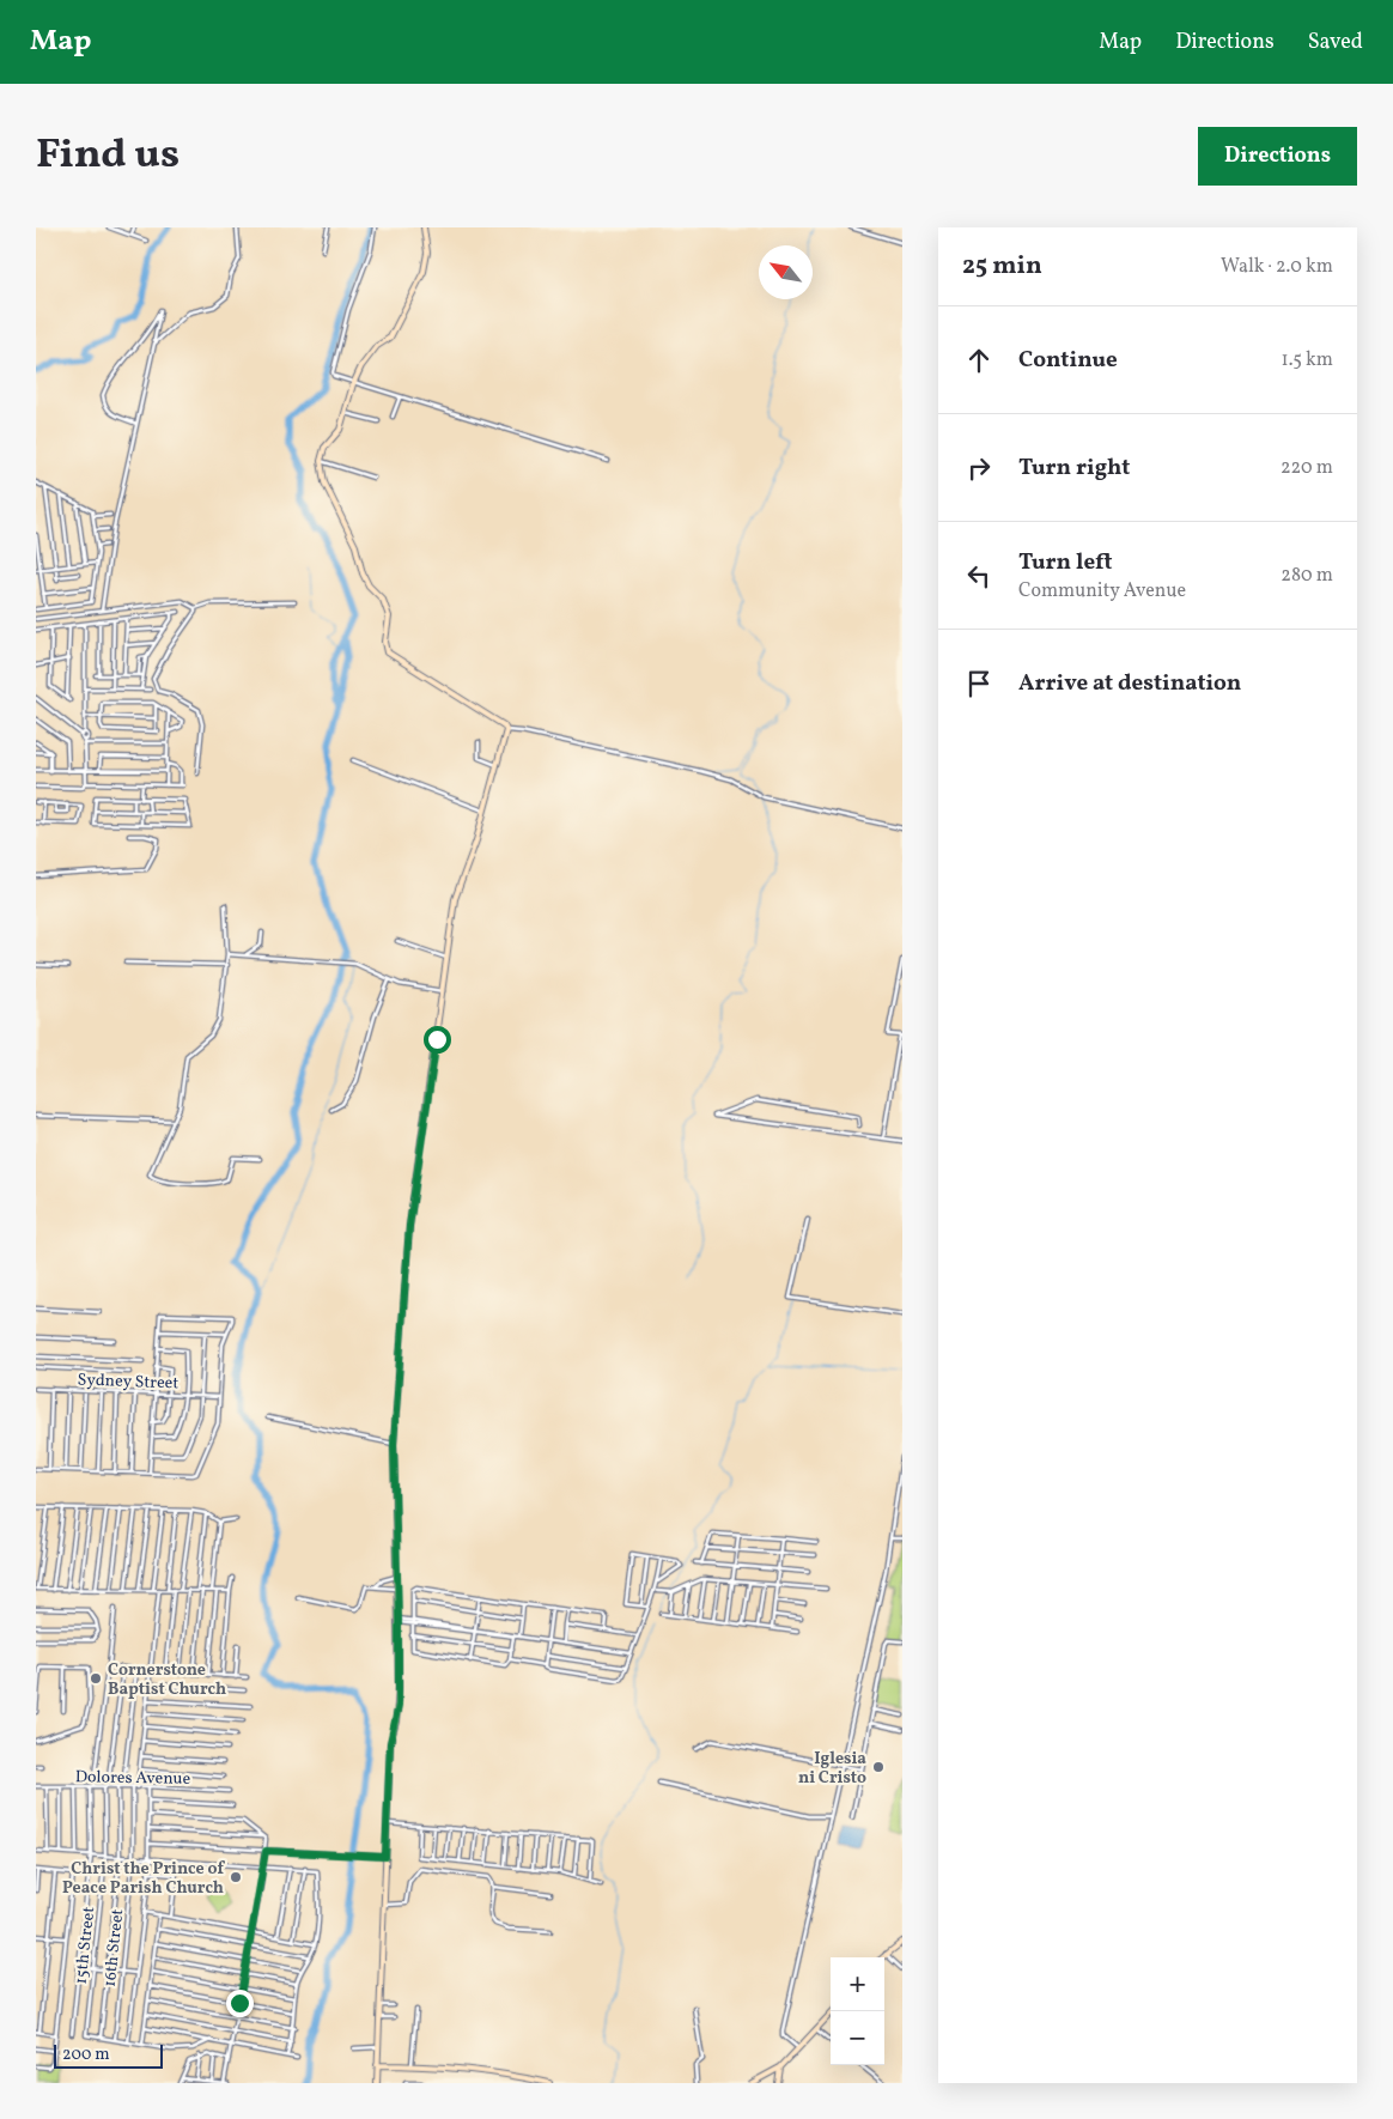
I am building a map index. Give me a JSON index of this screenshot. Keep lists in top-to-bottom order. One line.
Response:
{"streets":{"street":["Sydney Street","Dolores Avenue","15th Street","16th Street"]},"crossings":[["Dolores Avenue","15th Street"],["Dolores Avenue","16th Street"]],"places":["Cornerstone Baptist Church","Iglesia ni Cristo","Christ the Prince of Peace Parish Church"],"scale_bar":"200 m","north":"top left","page":{"header":"Map","nav":["Map","Directions","Saved"],"title":"Find us","buttons":"Directions","heading":["25 min","Walk · 2.0 km"],"list":[["Continue","1.5 km"],["Turn right","220 m"],["Turn left","Community Avenue","280 m"],"Arrive at destination"],"map_buttons":["+","−"],"scale":"200 m"}}
